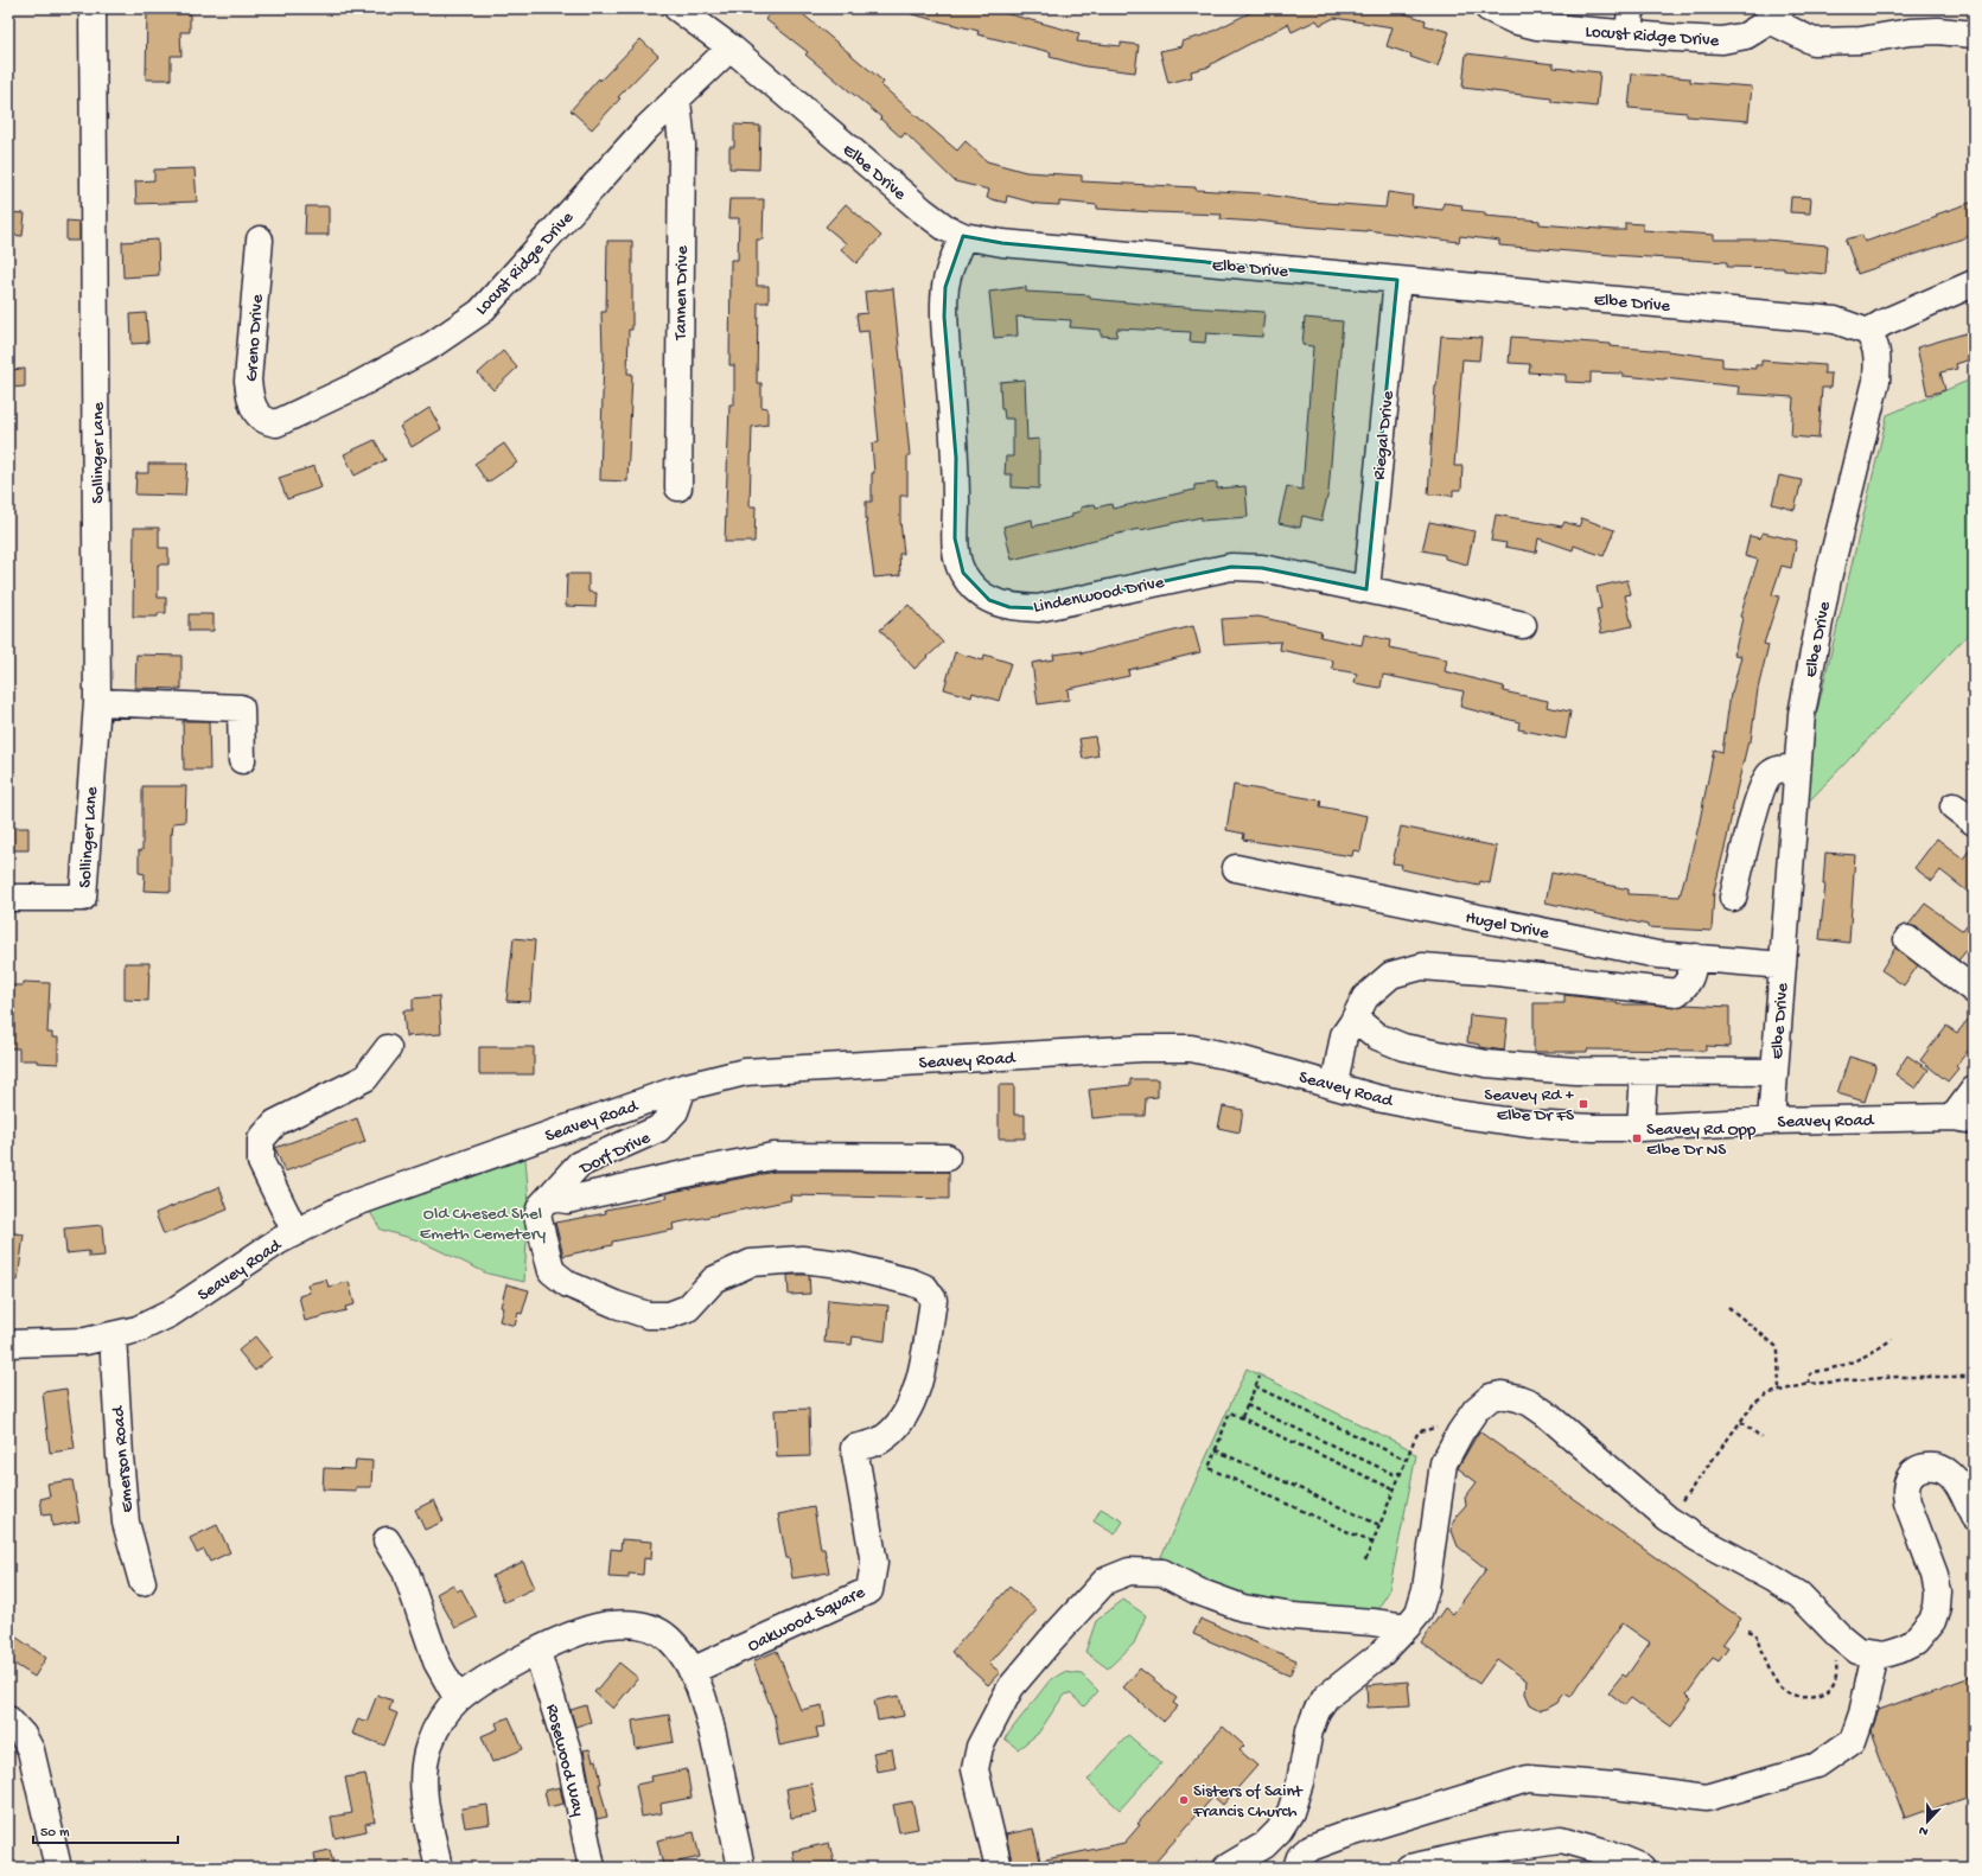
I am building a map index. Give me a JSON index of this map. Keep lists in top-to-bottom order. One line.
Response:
{"streets":{"street":["Locust Ridge Drive","Elbe Drive","Tannen Drive","Greno Drive","Riegal Drive","Sollinger Lane","Lindenwood Drive","Hugel Drive","Seavey Road","Dorf Drive","Emerson Road","Oakwood Square","Rosewood Way"]},"crossings":[["Locust Ridge Drive","Elbe Drive"],["Locust Ridge Drive","Tannen Drive"],["Locust Ridge Drive","Greno Drive"],["Elbe Drive","Riegal Drive"],["Elbe Drive","Lindenwood Drive"],["Elbe Drive","Hugel Drive"],["Elbe Drive","Seavey Road"],["Riegal Drive","Lindenwood Drive"],["Seavey Road","Dorf Drive"],["Seavey Road","Emerson Road"],["Dorf Drive","Oakwood Square"]],"parks":["Old Chesed Shel Emeth Cemetery"],"places":{"transit":["Seavey Rd + Elbe Dr FS","Seavey Rd Opp Elbe Dr NS"],"other":["Sisters of Saint Francis Church"]},"scale_bar":"50 m","north":"bottom"}
